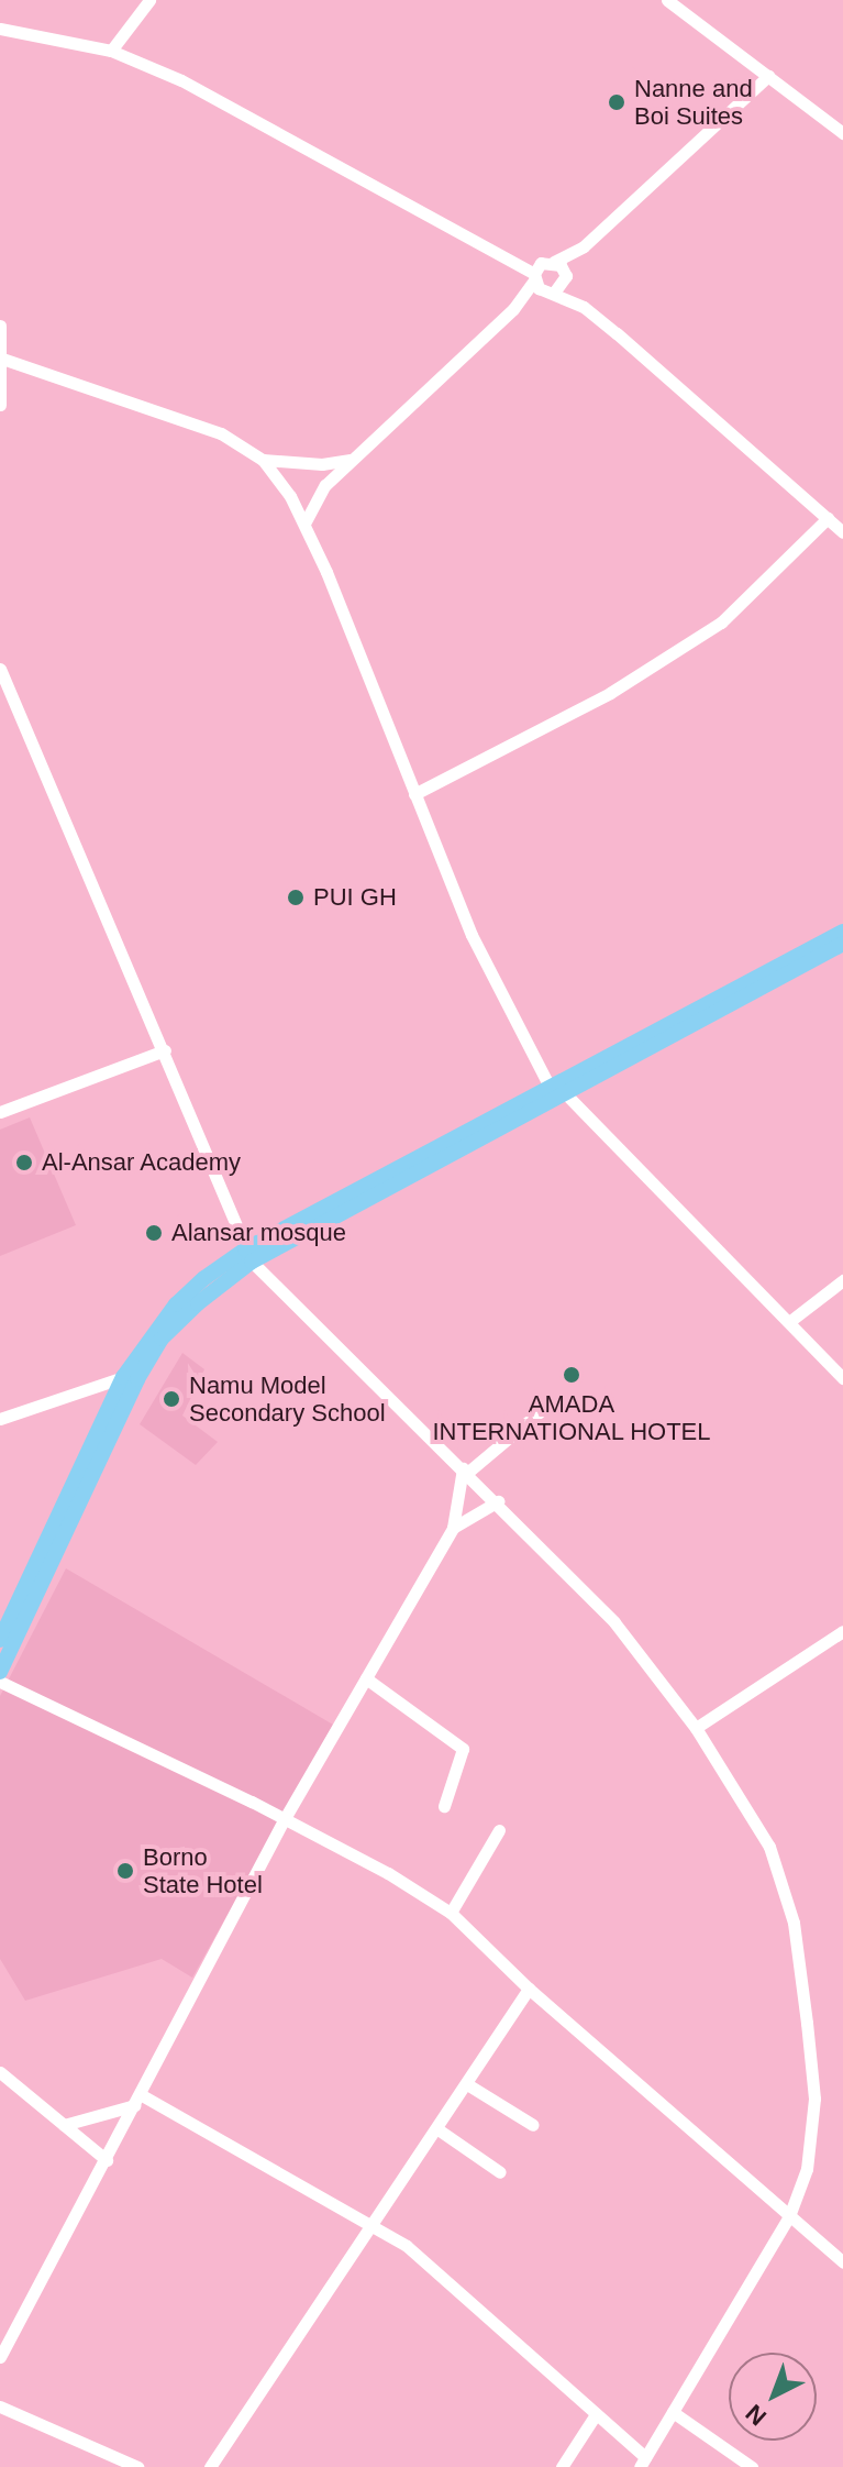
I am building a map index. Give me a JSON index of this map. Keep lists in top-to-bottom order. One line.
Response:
{"places":["Nanne and Boi Suites","PUI GH","Al-Ansar Academy","Alansar mosque","AMADA INTERNATIONAL HOTEL","Namu Model Secondary School","Borno State Hotel"],"north":"bottom left"}
